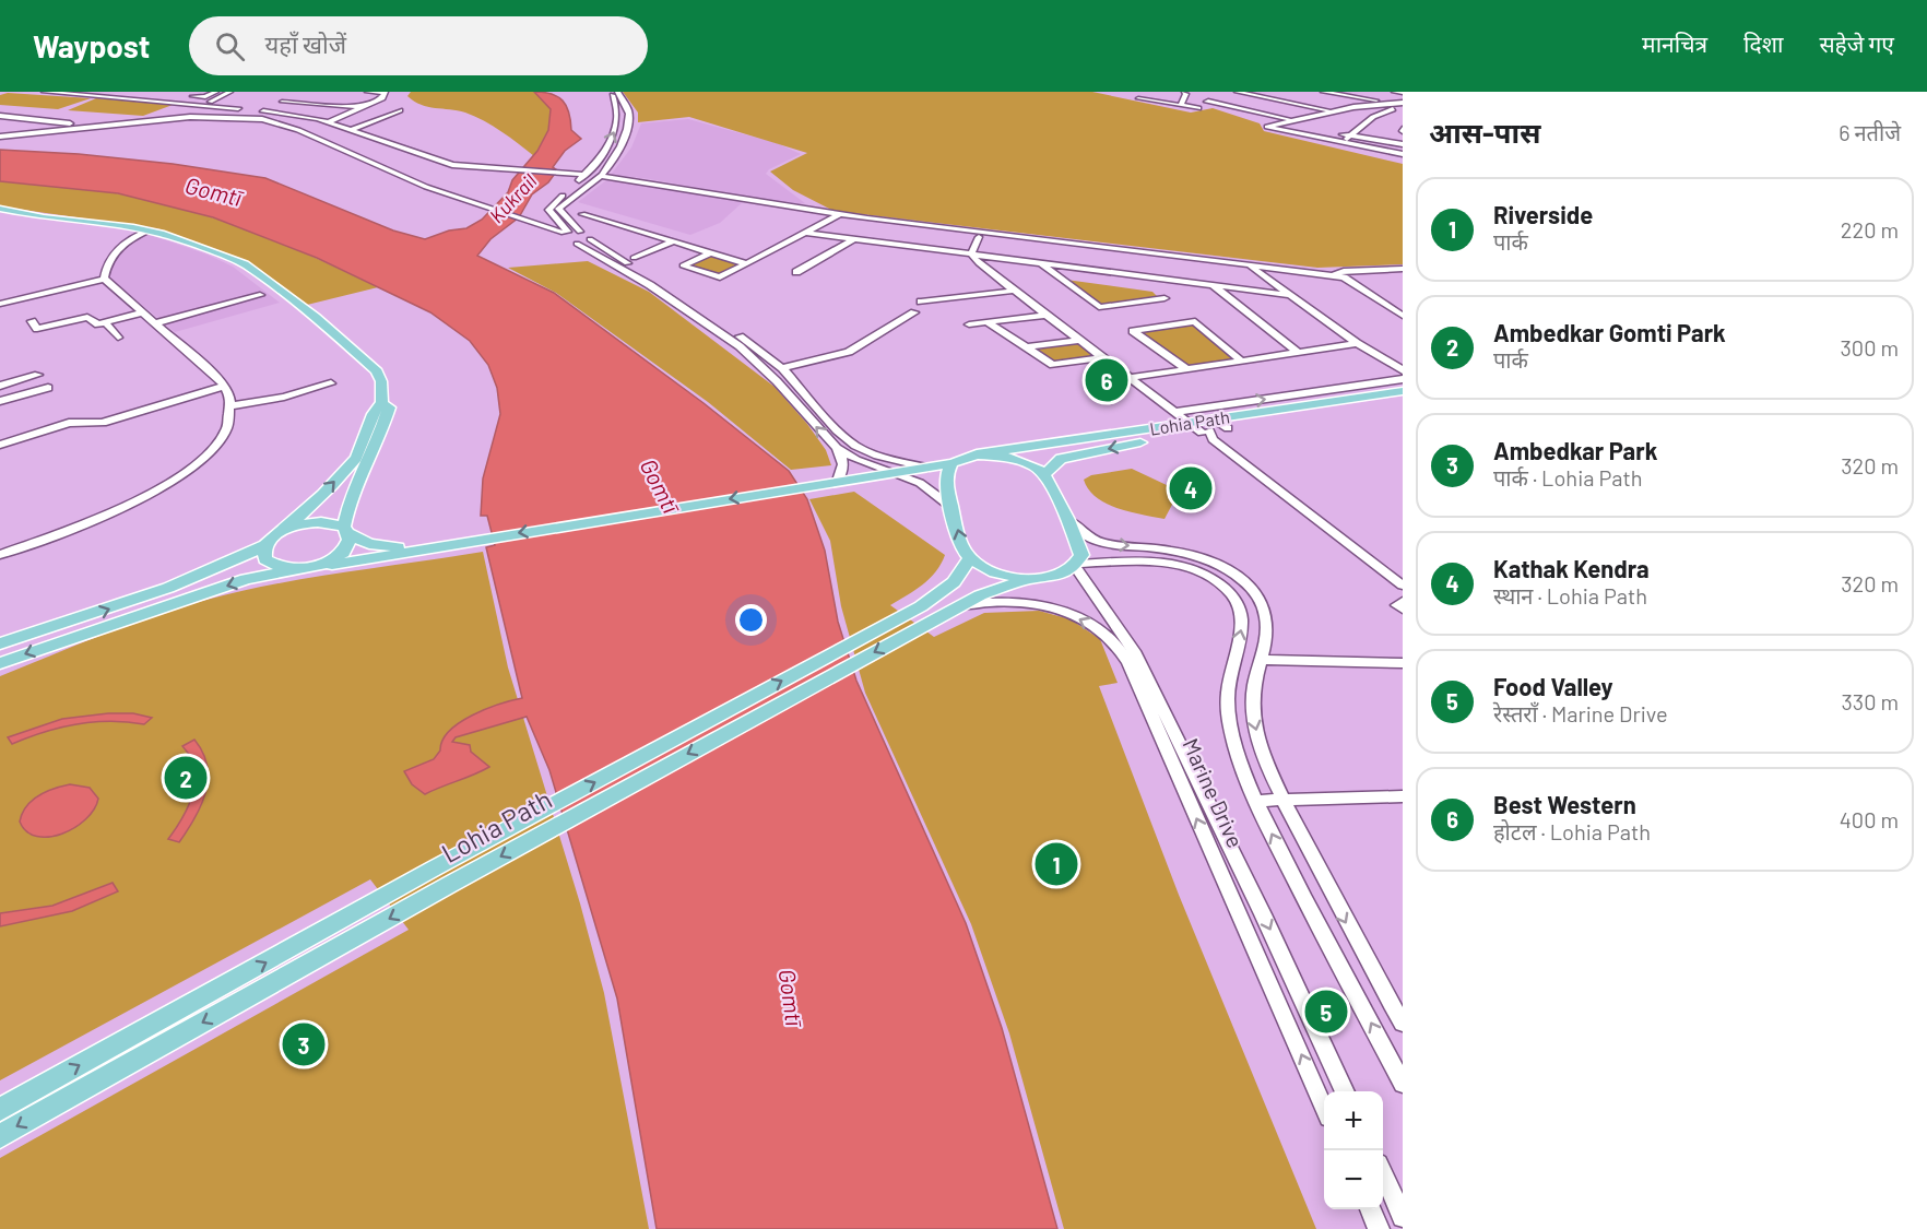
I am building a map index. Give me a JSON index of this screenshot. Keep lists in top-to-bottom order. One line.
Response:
{"streets":{"main road":["Lohia Path"],"street":["Marine Drive"]},"crossings":[["Lohia Path","Marine Drive"]],"water":["Gomtī","Kukrail"],"page":{"header":"Waypost","search":"यहाँ खोजें","nav":["मानचित्र","दिशा","सहेजे गए"],"heading":["आस-पास","6 नतीजे"],"list":[{"mark":"1","name":"Riverside","note":"पार्क","value":"220 m"},{"mark":"2","name":"Ambedkar Gomti Park","note":"पार्क","value":"300 m"},{"mark":"3","name":"Ambedkar Park","note":"पार्क · Lohia Path","value":"320 m"},{"mark":"4","name":"Kathak Kendra","note":"स्थान · Lohia Path","value":"320 m"},{"mark":"5","name":"Food Valley","note":"रेस्तराँ · Marine Drive","value":"330 m"},{"mark":"6","name":"Best Western","note":"होटल · Lohia Path","value":"400 m"}],"pins":["6","4","2","1","5","3"],"map_buttons":["+","−"]}}
